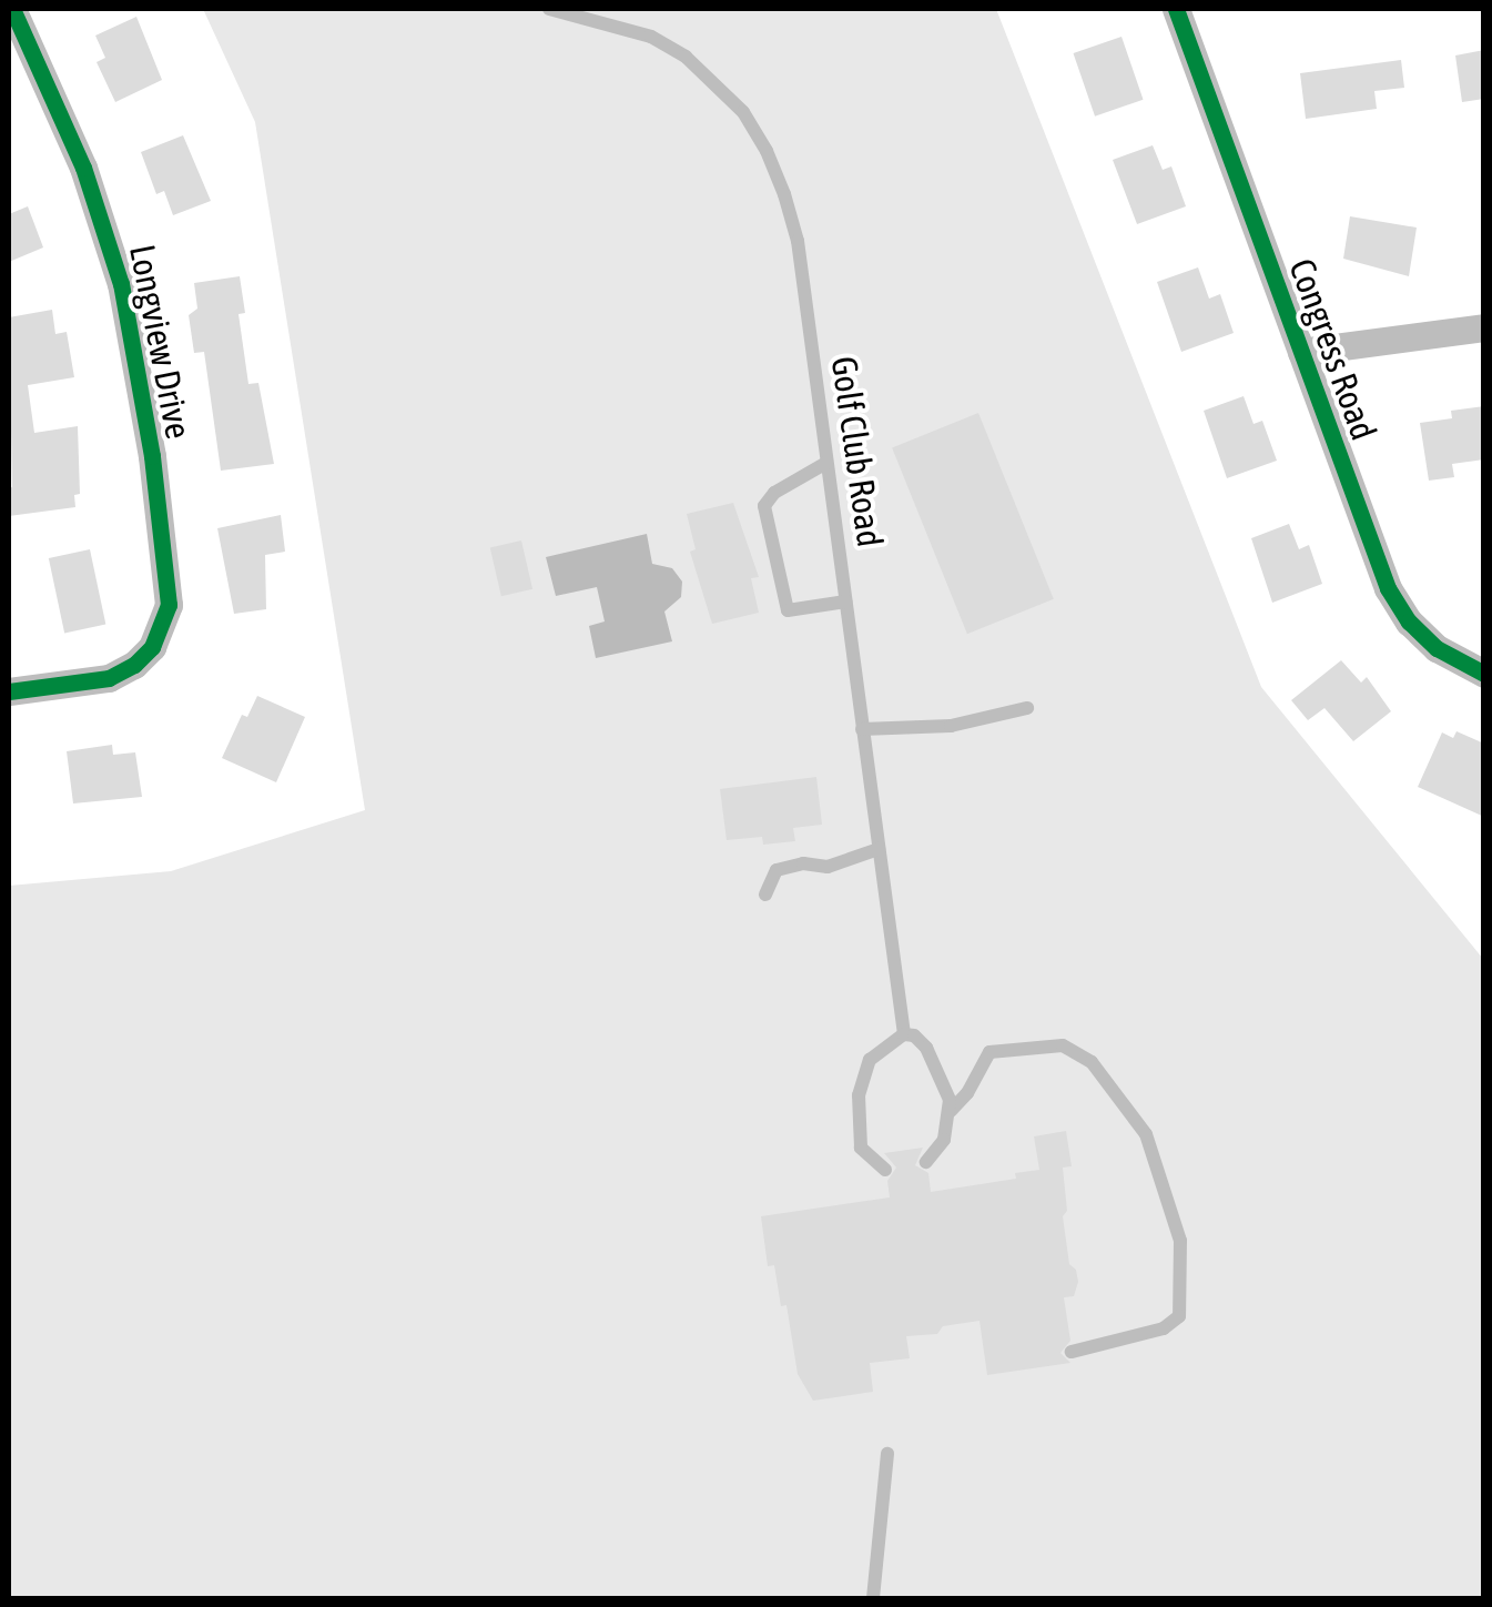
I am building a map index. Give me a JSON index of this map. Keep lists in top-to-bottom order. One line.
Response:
{"streets":{"street":["Longview Drive","Congress Road"],"lane":["Golf Club Road"]}}
